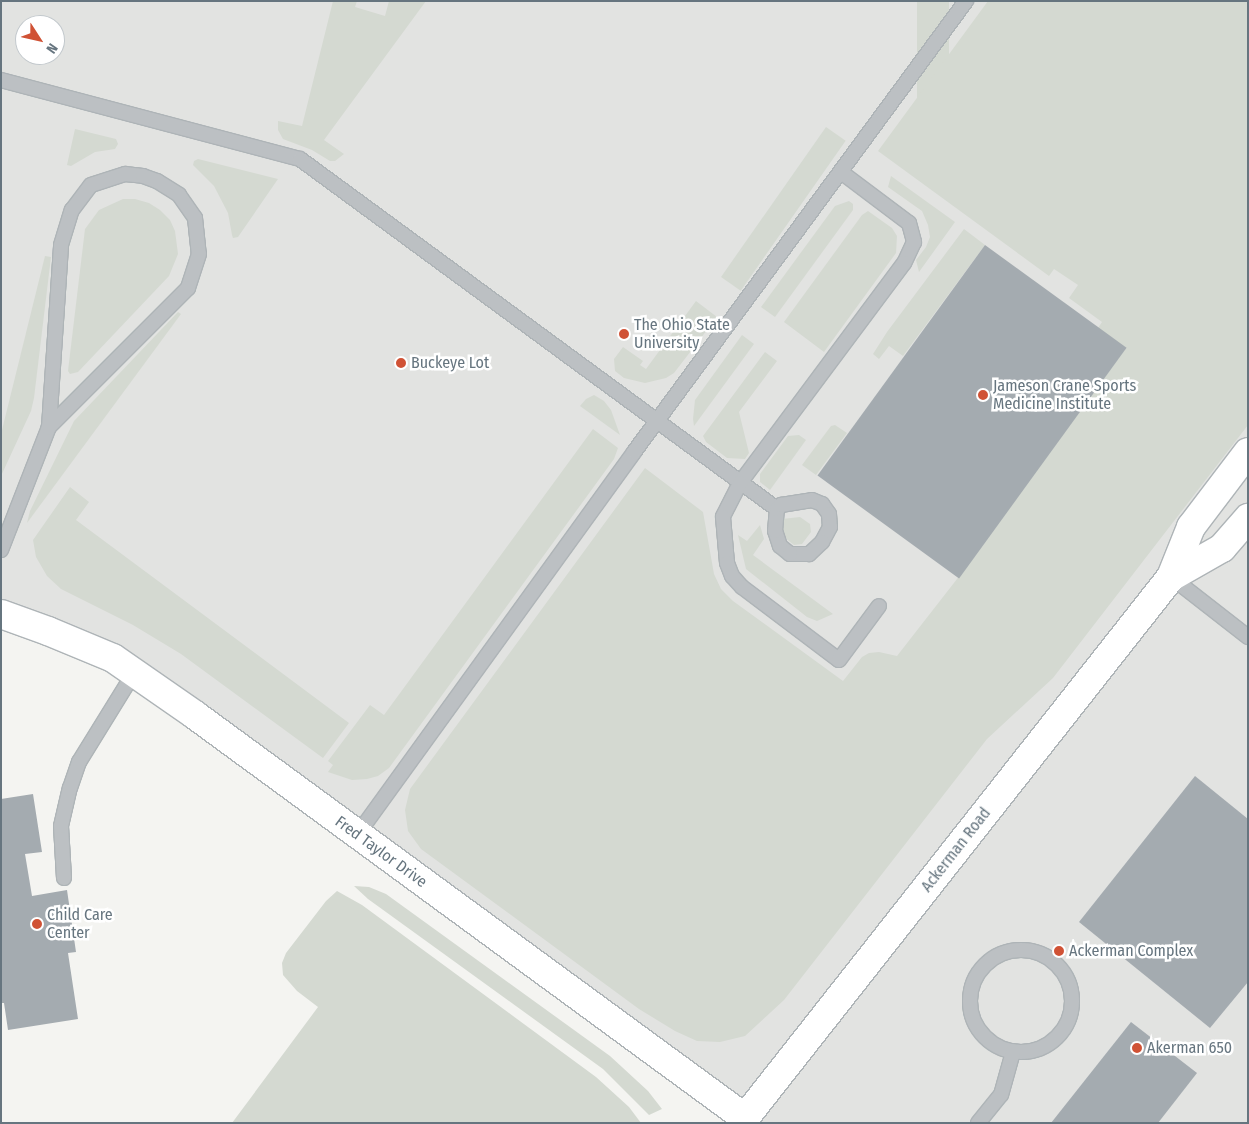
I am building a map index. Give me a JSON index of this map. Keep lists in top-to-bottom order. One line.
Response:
{"streets":{"main road":["Ackerman Road","Fred Taylor Drive"]},"crossings":[["Ackerman Road","Fred Taylor Drive"]],"places":["The Ohio State University","Buckeye Lot","Jameson Crane Sports Medicine Institute","Child Care Center","Ackerman Complex","Akerman 650"],"north":"bottom right"}
